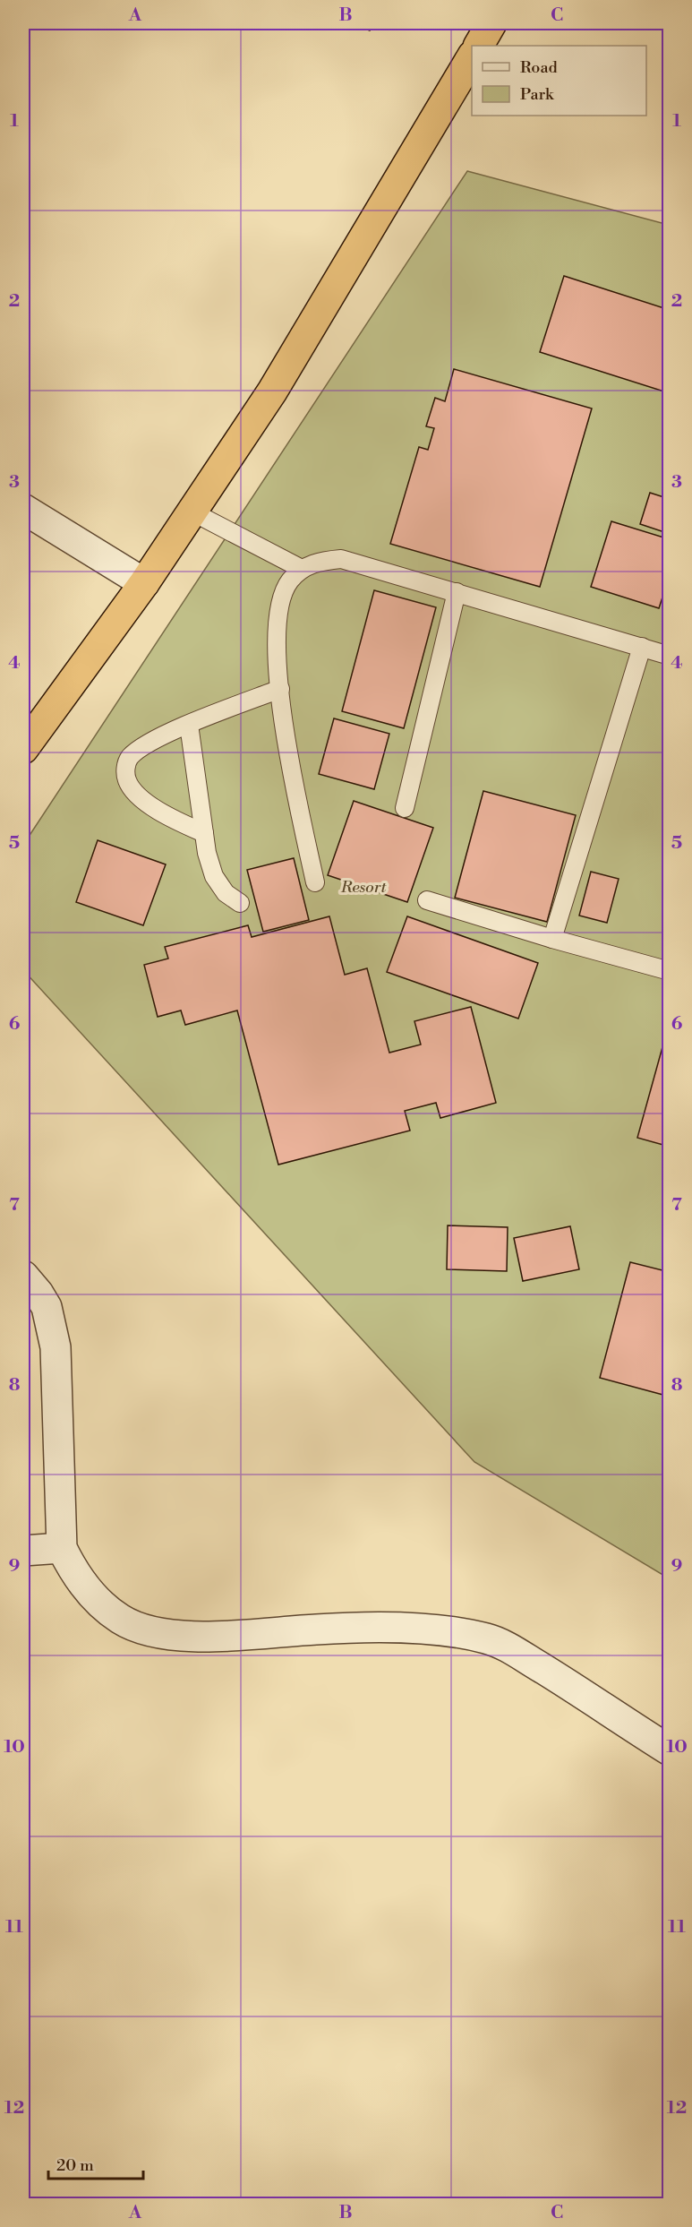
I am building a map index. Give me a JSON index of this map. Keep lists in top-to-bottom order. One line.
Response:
{"parks":["Resort"],"legend":["Road","Park"],"scale_bar":"20 m","grid":{"columns":["A","B","C"],"rows":["1","2","3","4","5","6","7","8","9","10","11","12"]}}
